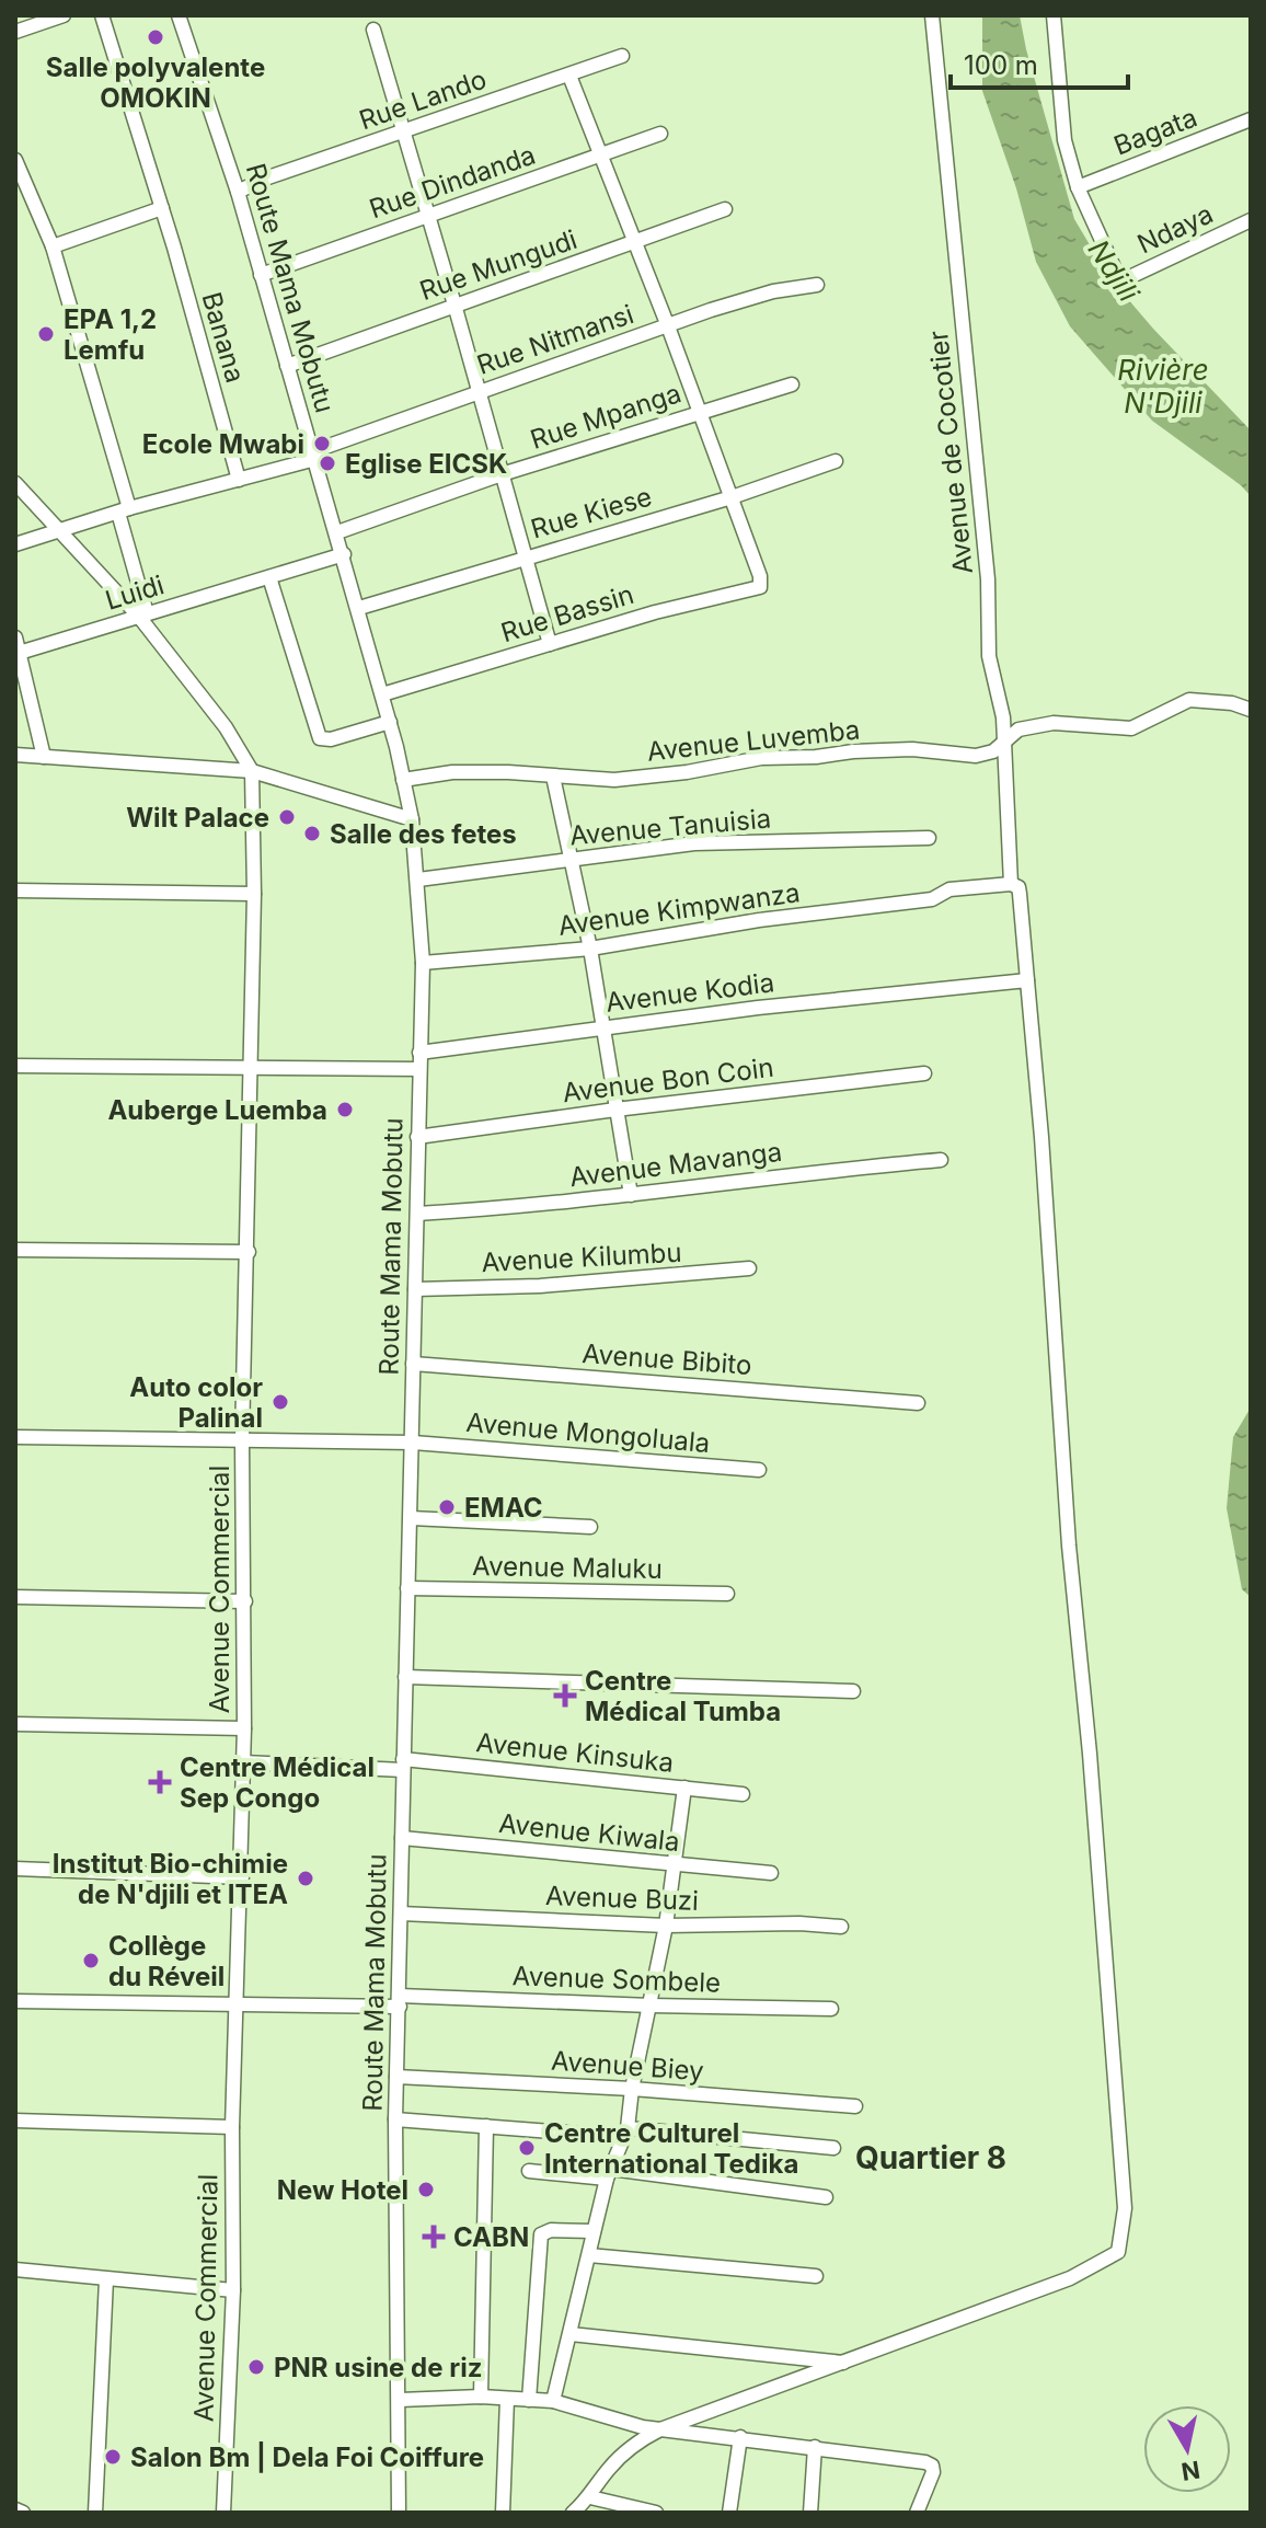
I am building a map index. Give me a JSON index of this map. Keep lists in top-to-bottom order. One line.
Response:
{"streets":{"street":["Rue Lando","Bagata","Rue Dindanda","Ndaya","Rue Mungudi","Route Mama Mobutu","Banana","Rue Nitmansi","Rue Mpanga","Avenue de Cocotier","Rue Kiese","Luidi","Rue Bassin","Avenue Luvemba","Avenue Tanuisia","Avenue Kimpwanza","Avenue Kodia","Avenue Bon Coin","Avenue Mavanga","Avenue Kilumbu","Avenue Bibito","Avenue Mongoluala","Avenue Maluku","Avenue Commercial","Avenue Kinsuka","Avenue Kiwala","Avenue Buzi","Avenue Sombele","Avenue Biey"]},"crossings":[["Rue Lando","Route Mama Mobutu"],["Bagata","Ndaya"],["Rue Dindanda","Route Mama Mobutu"],["Rue Mungudi","Route Mama Mobutu"],["Route Mama Mobutu","Rue Nitmansi"],["Route Mama Mobutu","Rue Mpanga"],["Route Mama Mobutu","Rue Kiese"],["Route Mama Mobutu","Luidi"],["Route Mama Mobutu","Rue Bassin"],["Route Mama Mobutu","Avenue Luvemba"],["Route Mama Mobutu","Avenue Tanuisia"],["Route Mama Mobutu","Avenue Kimpwanza"],["Route Mama Mobutu","Avenue Kodia"],["Route Mama Mobutu","Avenue Bon Coin"],["Route Mama Mobutu","Avenue Mavanga"],["Route Mama Mobutu","Avenue Kilumbu"],["Route Mama Mobutu","Avenue Bibito"],["Route Mama Mobutu","Avenue Mongoluala"],["Route Mama Mobutu","Avenue Maluku"],["Route Mama Mobutu","Avenue Kinsuka"],["Route Mama Mobutu","Avenue Kiwala"],["Route Mama Mobutu","Avenue Buzi"],["Route Mama Mobutu","Avenue Sombele"],["Route Mama Mobutu","Avenue Biey"],["Avenue de Cocotier","Avenue Luvemba"],["Avenue de Cocotier","Avenue Kimpwanza"],["Avenue de Cocotier","Avenue Kodia"],["Rue Kiese","Rue Bassin"],["Avenue Mongoluala","Avenue Commercial"],["Avenue Commercial","Avenue Kinsuka"],["Avenue Commercial","Avenue Sombele"]],"districts":["Quartier 8"],"water":["Ndjili","Rivière N'Djili"],"places":{"other":["Salle polyvalente OMOKIN","EPA 1,2 Lemfu","Ecole Mwabi","Eglise EICSK","Wilt Palace","Salle des fetes","Auberge Luemba","Auto color Palinal","EMAC","Institut Bio-chimie de N'djili et ITEA","Collège du Réveil","Centre Culturel International Tedika","New Hotel","PNR usine de riz","Salon Bm | Dela Foi Coiffure"],"health":["Centre Médical Tumba","Centre Médical Sep Congo","CABN"]},"scale_bar":"100 m","north":"bottom"}
